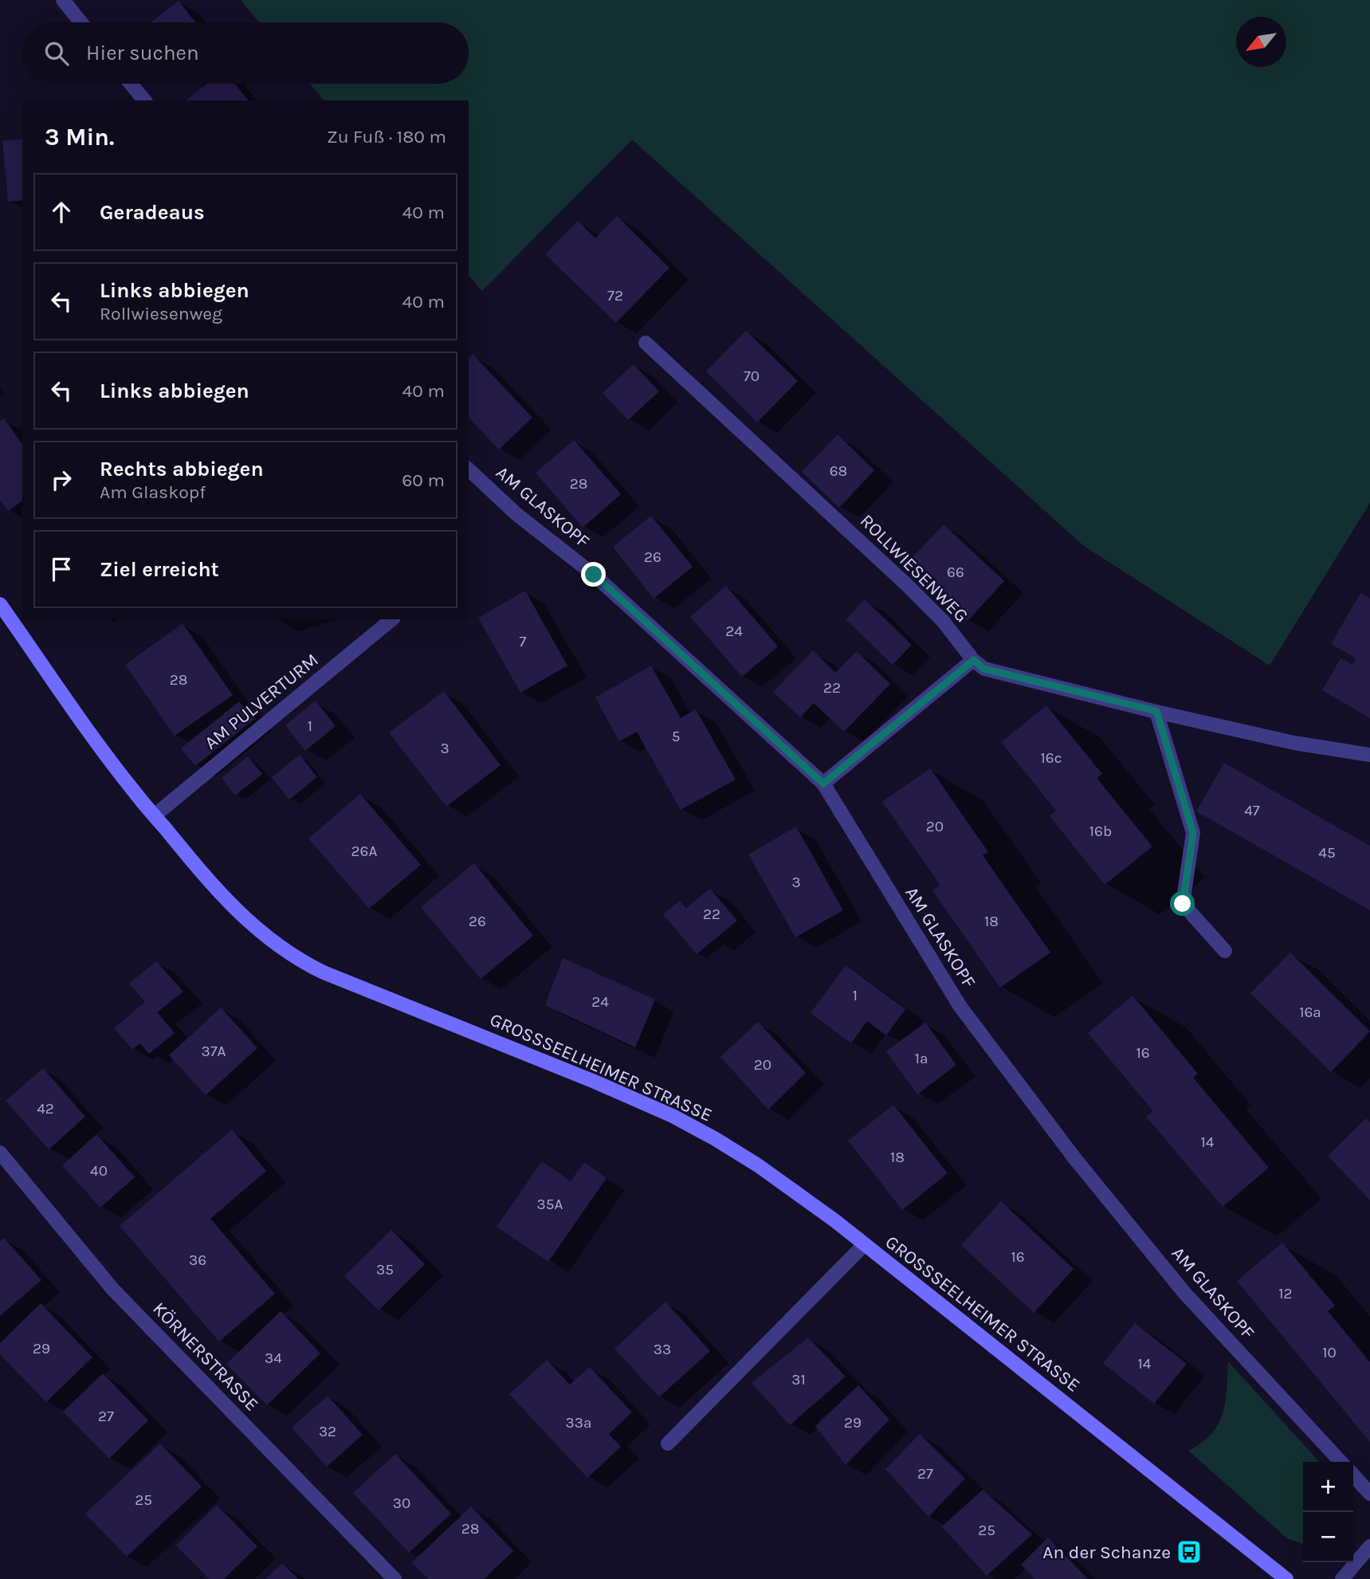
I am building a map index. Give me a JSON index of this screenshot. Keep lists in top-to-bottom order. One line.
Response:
{"streets":{"main road":["GROSSSEELHEIMER STRASSE"],"street":["AM GLASKOPF","ROLLWIESENWEG","AM PULVERTURM","KÖRNERSTRASSE"]},"crossings":[["AM PULVERTURM","GROSSSEELHEIMER STRASSE"]],"places":{"bus stop":["An der Schanze"]},"house_numbers":["72","70","68","28","26","66","24","7","28","22","1","5","3","16c","47","20","16b","26A","45","3","22","26","18","1","24","16a","37A","16","1a","20","42","14","18","40","35A","16","36","35","12","29","33","10","34","14","31","27","33a","29","32","27","25","30","28","25"],"north":"bottom left","page":{"search":"Hier suchen","heading":["3 Min.","Zu Fuß · 180 m"],"list":[["Geradeaus","40 m"],["Links abbiegen","Rollwiesenweg","40 m"],["Links abbiegen","40 m"],["Rechts abbiegen","Am Glaskopf","60 m"],"Ziel erreicht"],"map_buttons":["+","−"]}}
